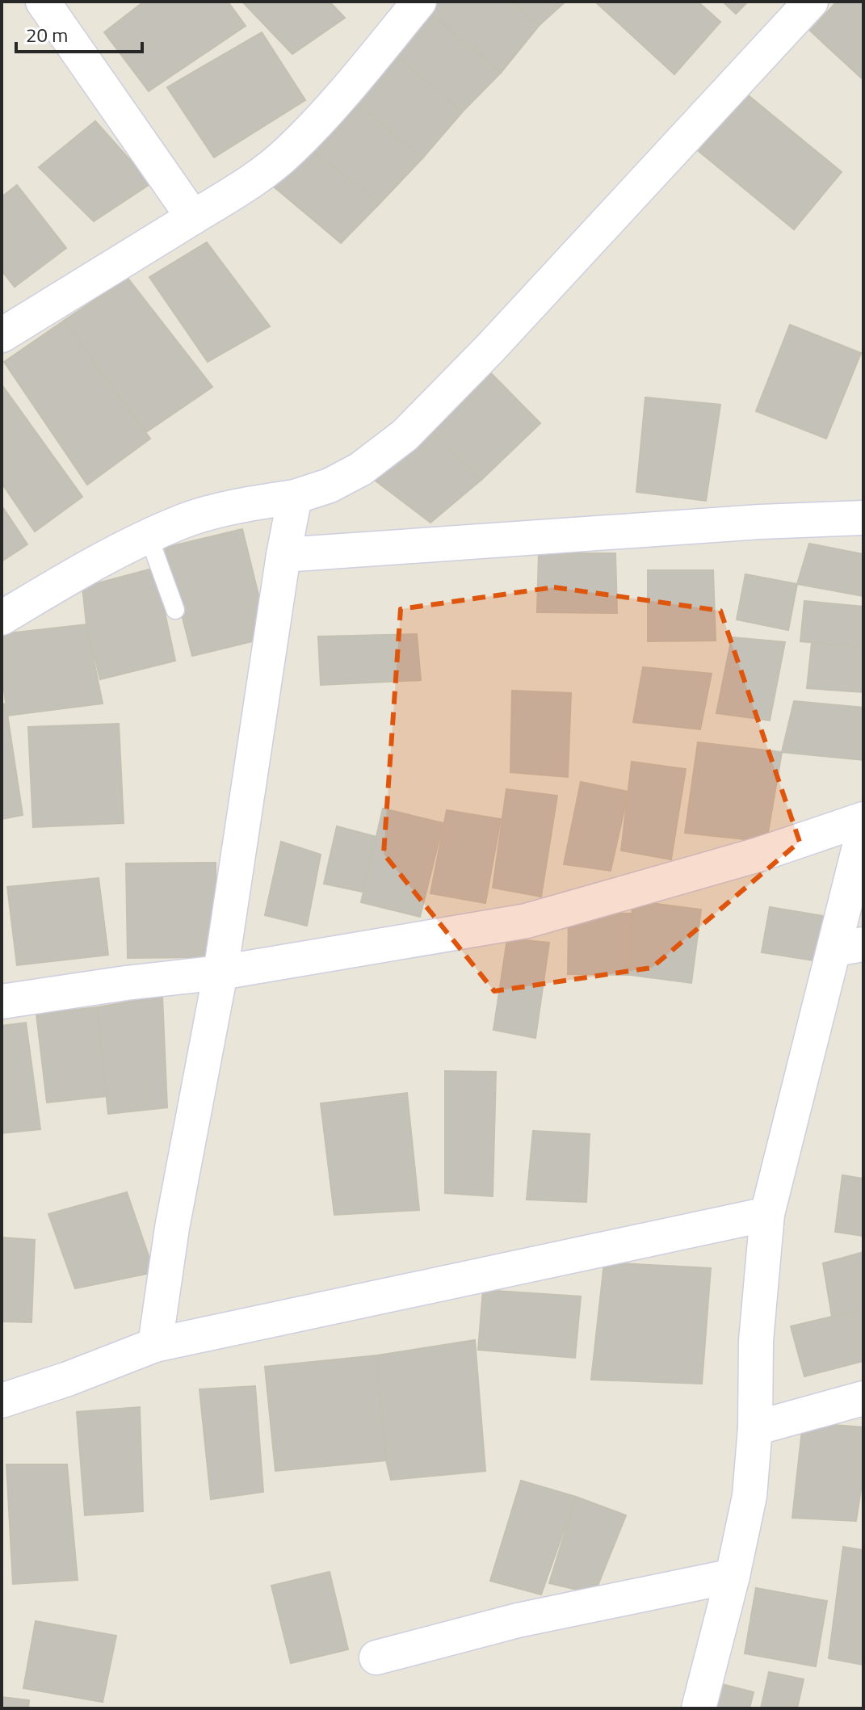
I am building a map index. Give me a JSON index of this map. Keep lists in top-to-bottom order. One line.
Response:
{"scale_bar":"20 m"}
